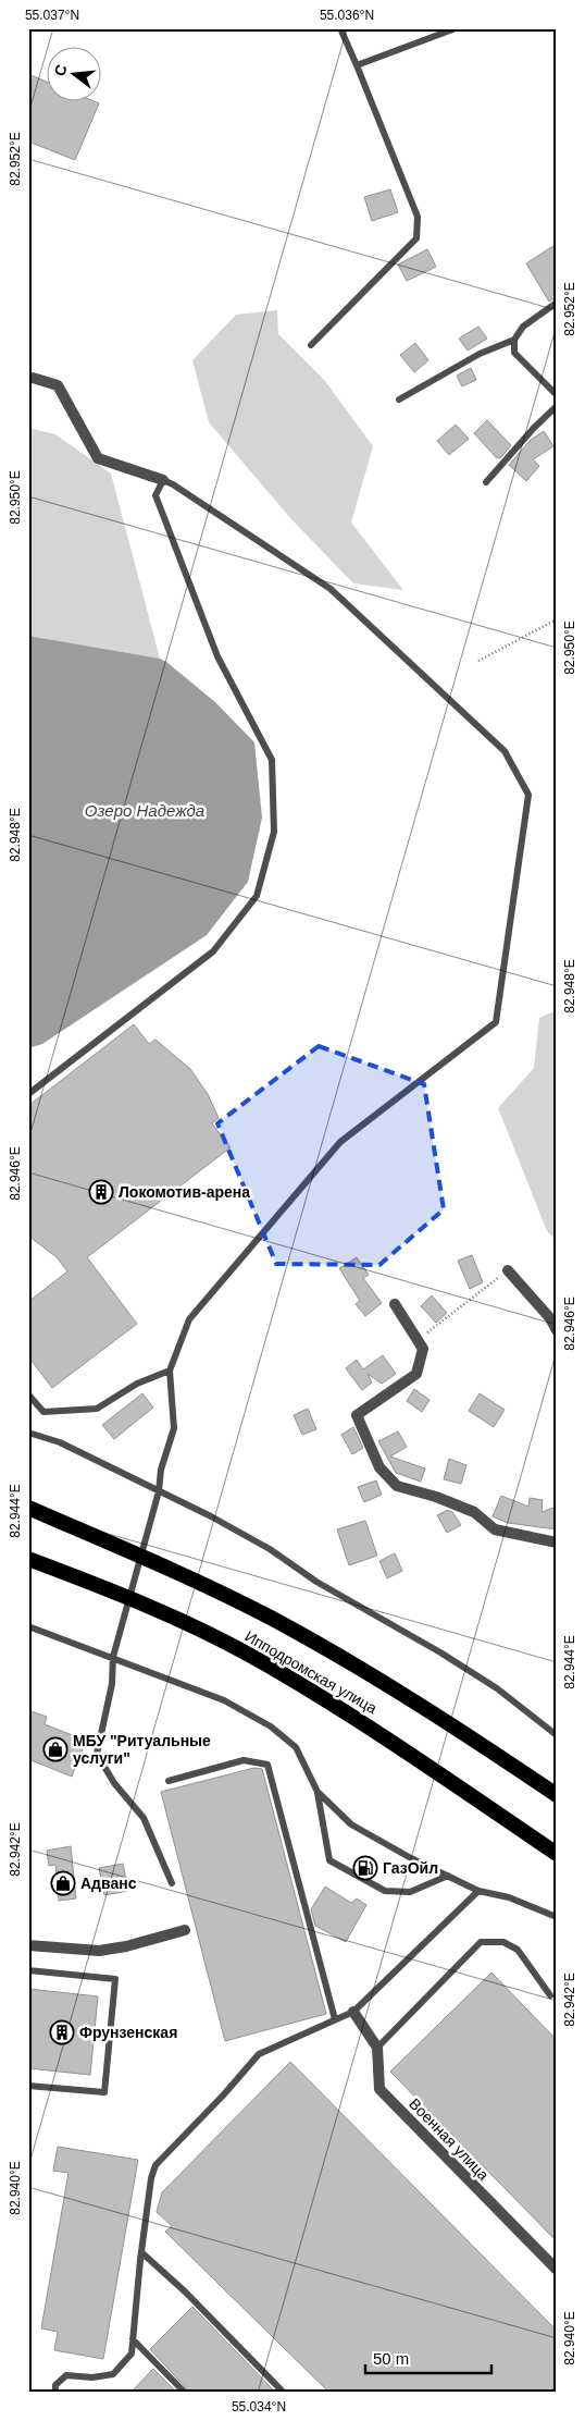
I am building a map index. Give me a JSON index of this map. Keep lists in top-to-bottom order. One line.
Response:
{"streets":{"highway":["Ипподромская улица"],"street":["Военная улица"]},"water":["Озеро Надежда"],"places":{"building":["Локомотив-арена","Фрунзенская"],"shop":["МБУ \"Ритуальные услуги\"","Адванс"],"fuel station":["ГазОйл"]},"scale_bar":"50 m","north":"left","coordinates":["55.037°N","55.036°N","82.952°E","82.950°E","82.948°E","82.946°E","82.944°E","82.942°E","82.940°E","55.034°N"]}
